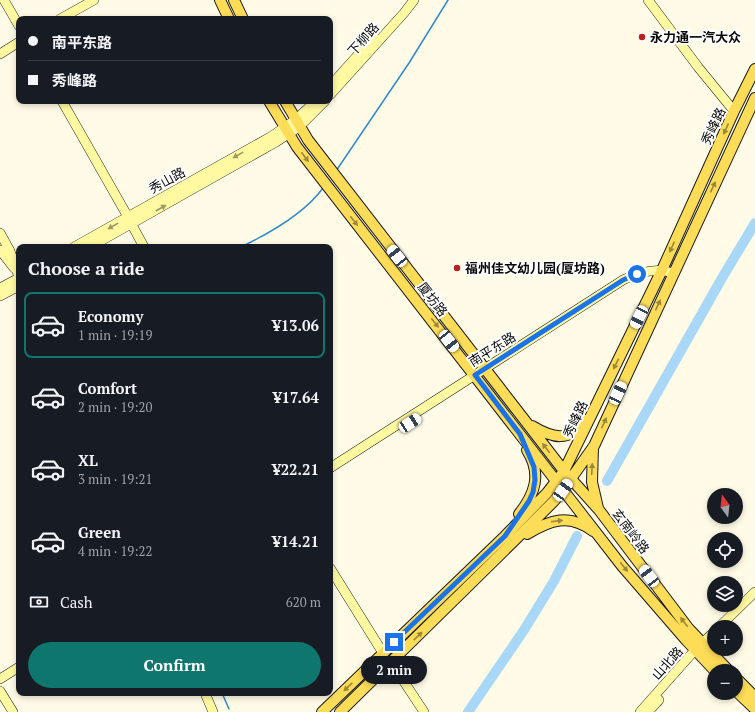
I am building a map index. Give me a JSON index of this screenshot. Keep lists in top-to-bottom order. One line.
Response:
{"streets":{"main road":["下柳路","秀峰路","秀山路","厦坊路","南平东路","玄南岭路","山北路"]},"crossings":[["秀峰路","厦坊路"],["秀峰路","南平东路"],["秀山路","厦坊路"],["厦坊路","南平东路"],["厦坊路","玄南岭路"],["玄南岭路","山北路"]],"places":["永力通一汽大众","福州佳文幼儿园(厦坊路)"],"north":"top","page":{"banner":["南平东路","秀峰路"],"heading":"Choose a ride","list":[{"name":"Economy","note":"1 min · 19:19","value":"¥13.06"},{"name":"Comfort","note":"2 min · 19:20","value":"¥17.64"},{"name":"XL","note":"3 min · 19:21","value":"¥22.21"},{"name":"Green","note":"4 min · 19:22","value":"¥14.21"}],"map_buttons":["+","−"],"pay":["Cash","620 m"],"buttons":"Confirm","bubble":"2 min"}}
